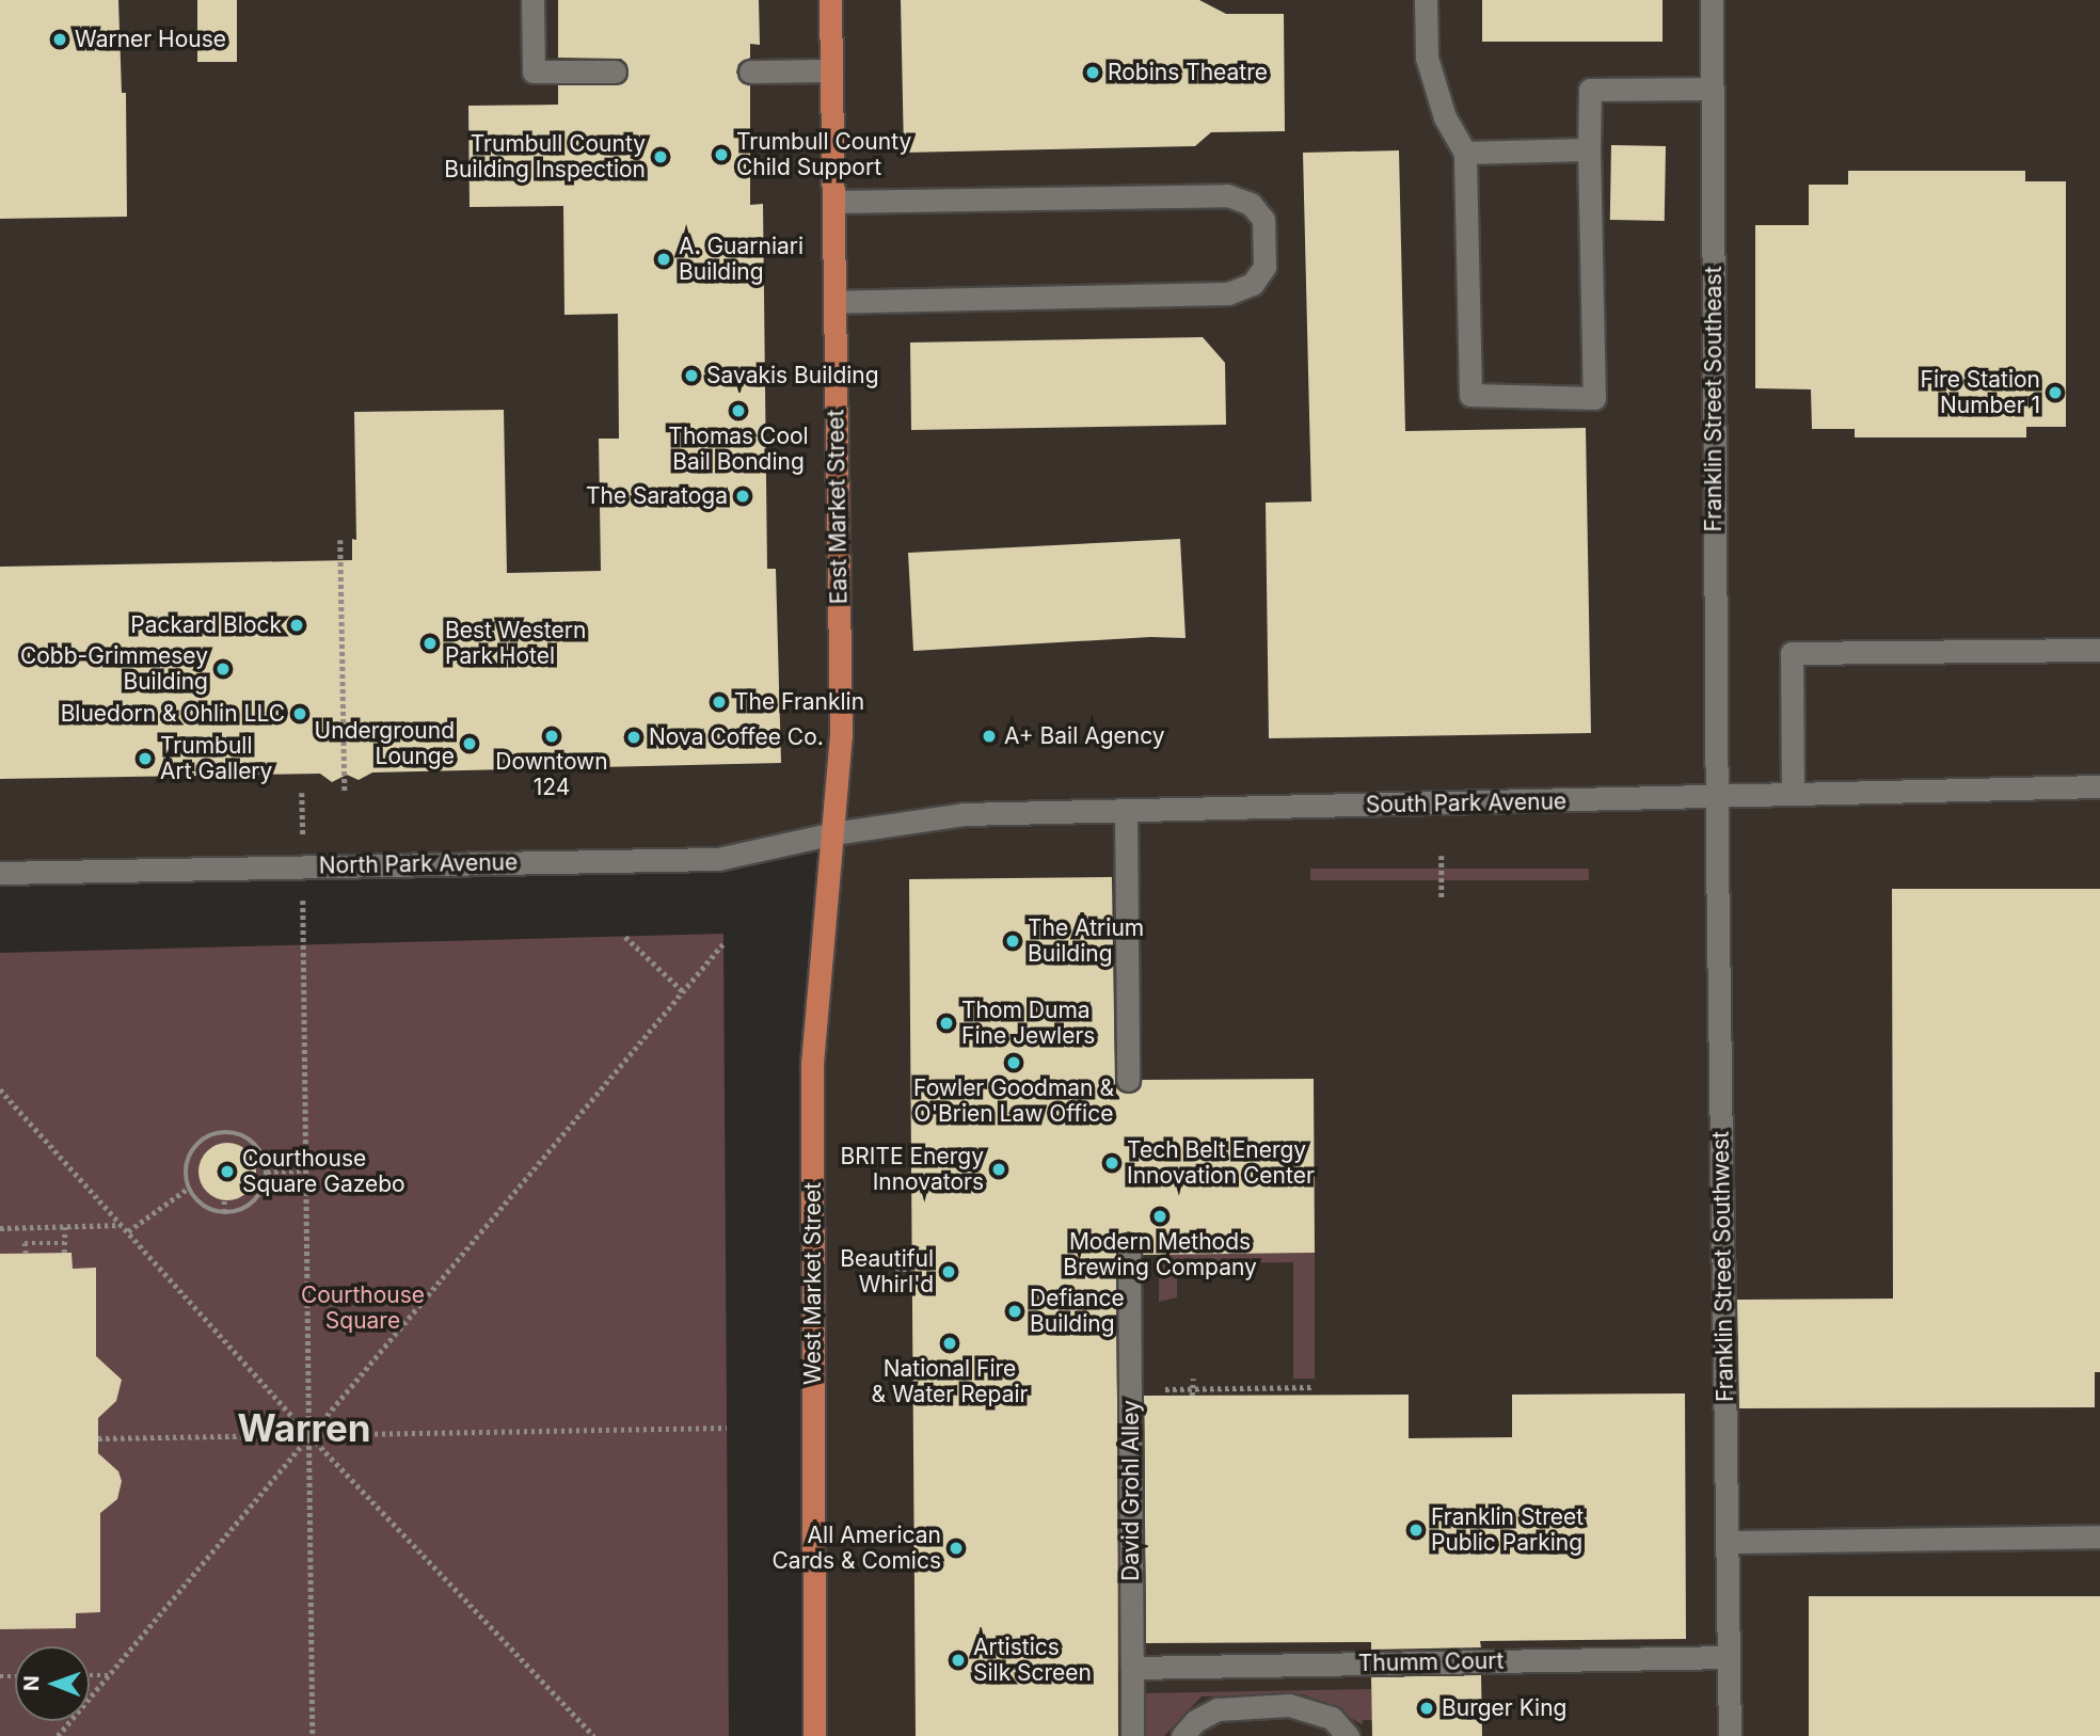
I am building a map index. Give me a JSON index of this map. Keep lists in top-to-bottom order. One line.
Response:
{"streets":{"main road":["East Market Street","West Market Street"],"street":["Franklin Street Southeast","South Park Avenue","North Park Avenue","Franklin Street Southwest","David Grohl Alley","Thumm Court"]},"crossings":[["Franklin Street Southeast","South Park Avenue"],["Franklin Street Southeast","Franklin Street Southwest"],["East Market Street","South Park Avenue"],["East Market Street","North Park Avenue"],["East Market Street","West Market Street"],["South Park Avenue","North Park Avenue"],["South Park Avenue","Franklin Street Southwest"],["South Park Avenue","West Market Street"],["North Park Avenue","West Market Street"],["Franklin Street Southwest","Thumm Court"],["David Grohl Alley","Thumm Court"]],"districts":["Warren"],"parks":["Courthouse Square"],"places":["Warner House","Robins Theatre","Trumbull County Child Support","Trumbull County Building Inspection","A. Guarniari Building","Savakis Building","Fire Station Number 1","Thomas Cool Bail Bonding","The Saratoga","Packard Block","Best Western Park Hotel","Cobb-Grimmesey Building","The Franklin","Bluedorn & Ohlin LLC","Downtown 124","A+ Bail Agency","Nova Coffee Co.","Underground Lounge","Trumbull Art Gallery","The Atrium Building","Thom Duma Fine Jewlers","Fowler Goodman & O'Brien Law Office","Tech Belt Energy Innovation Center","BRITE Energy Innovators","Courthouse Square Gazebo","Modern Methods Brewing Company","Beautiful Whirl'd","Defiance Building","National Fire & Water Repair","Franklin Street Public Parking","All American Cards & Comics","Artistics Silk Screen","Burger King"],"north":"left"}
